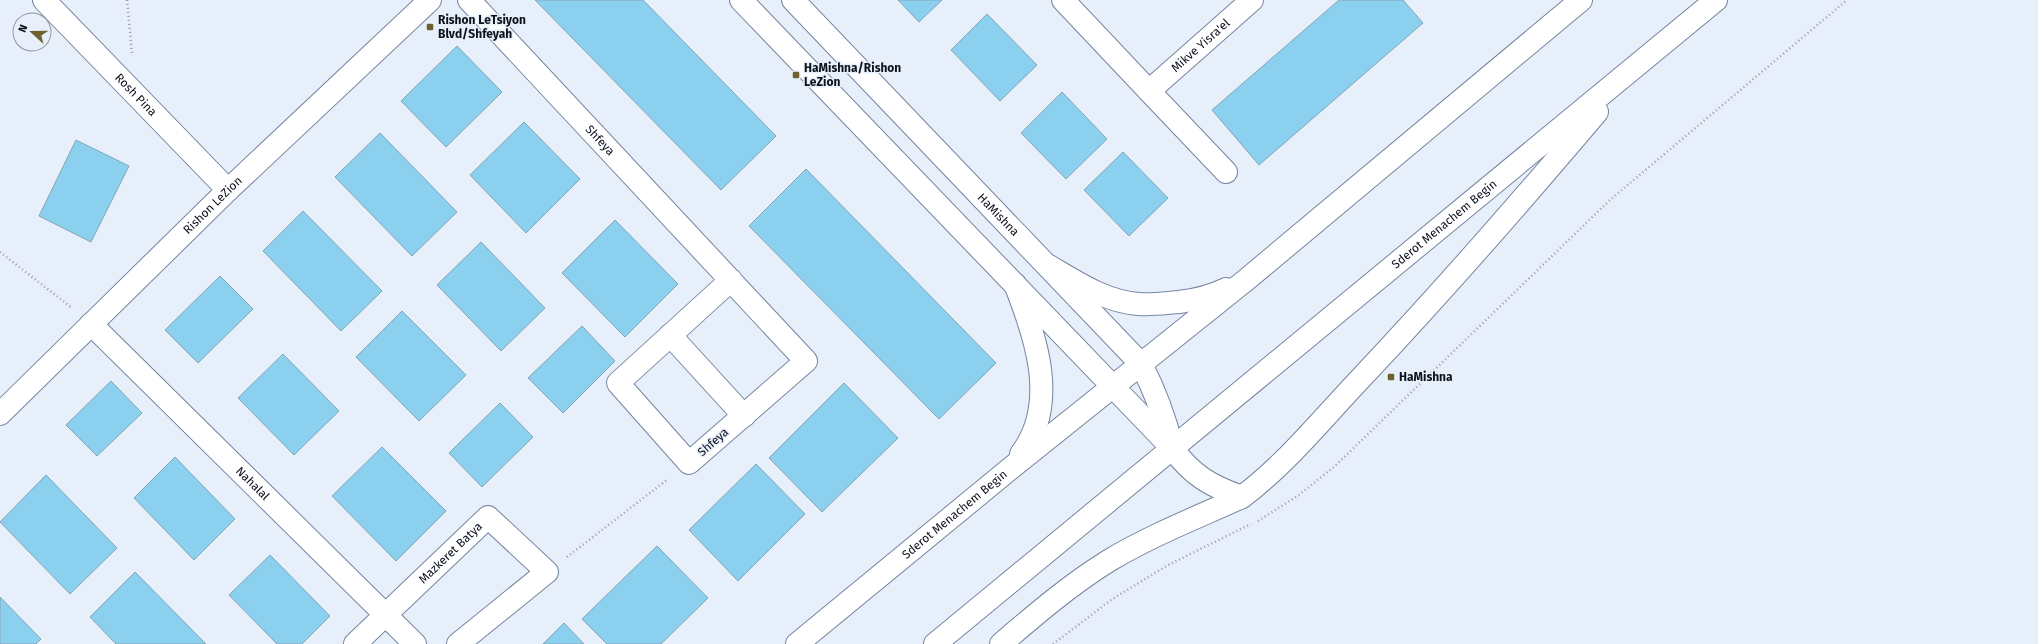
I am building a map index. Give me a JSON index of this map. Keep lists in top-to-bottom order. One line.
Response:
{"streets":{"street":["Mikve Yisra'el","Rosh Pina","Shfeya","Rishon LeZion","HaMishna","Sderot Menachem Begin","Nahalal","Mazkeret Batya"]},"crossings":[["Rosh Pina","Rishon LeZion"],["Rishon LeZion","Nahalal"],["HaMishna","Sderot Menachem Begin"],["Nahalal","Mazkeret Batya"]],"places":{"transit":["Rishon LeTsiyon Blvd/Shfeyah","HaMishna/Rishon LeZion","HaMishna"]},"north":"left"}
